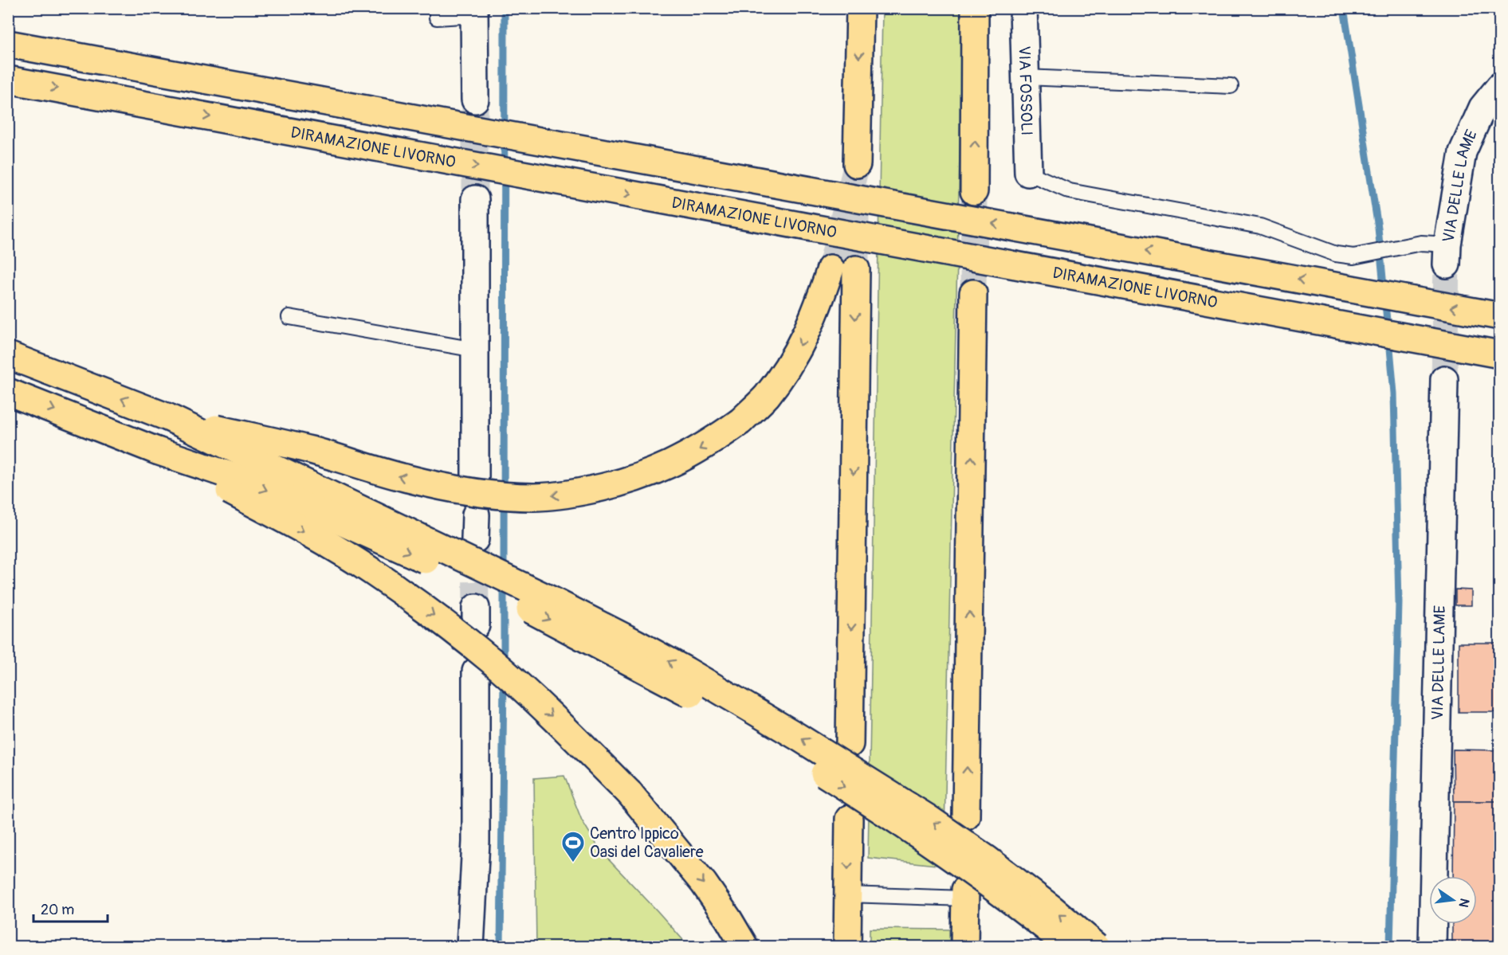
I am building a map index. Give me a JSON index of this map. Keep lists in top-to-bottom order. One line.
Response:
{"streets":{"highway":["DIRAMAZIONE LIVORNO"],"street":["VIA FOSSOLI","VIA DELLE LAME"]},"places":{"sports":["Centro Ippico Oasi del Cavaliere"]},"scale_bar":"20 m","north":"right"}
